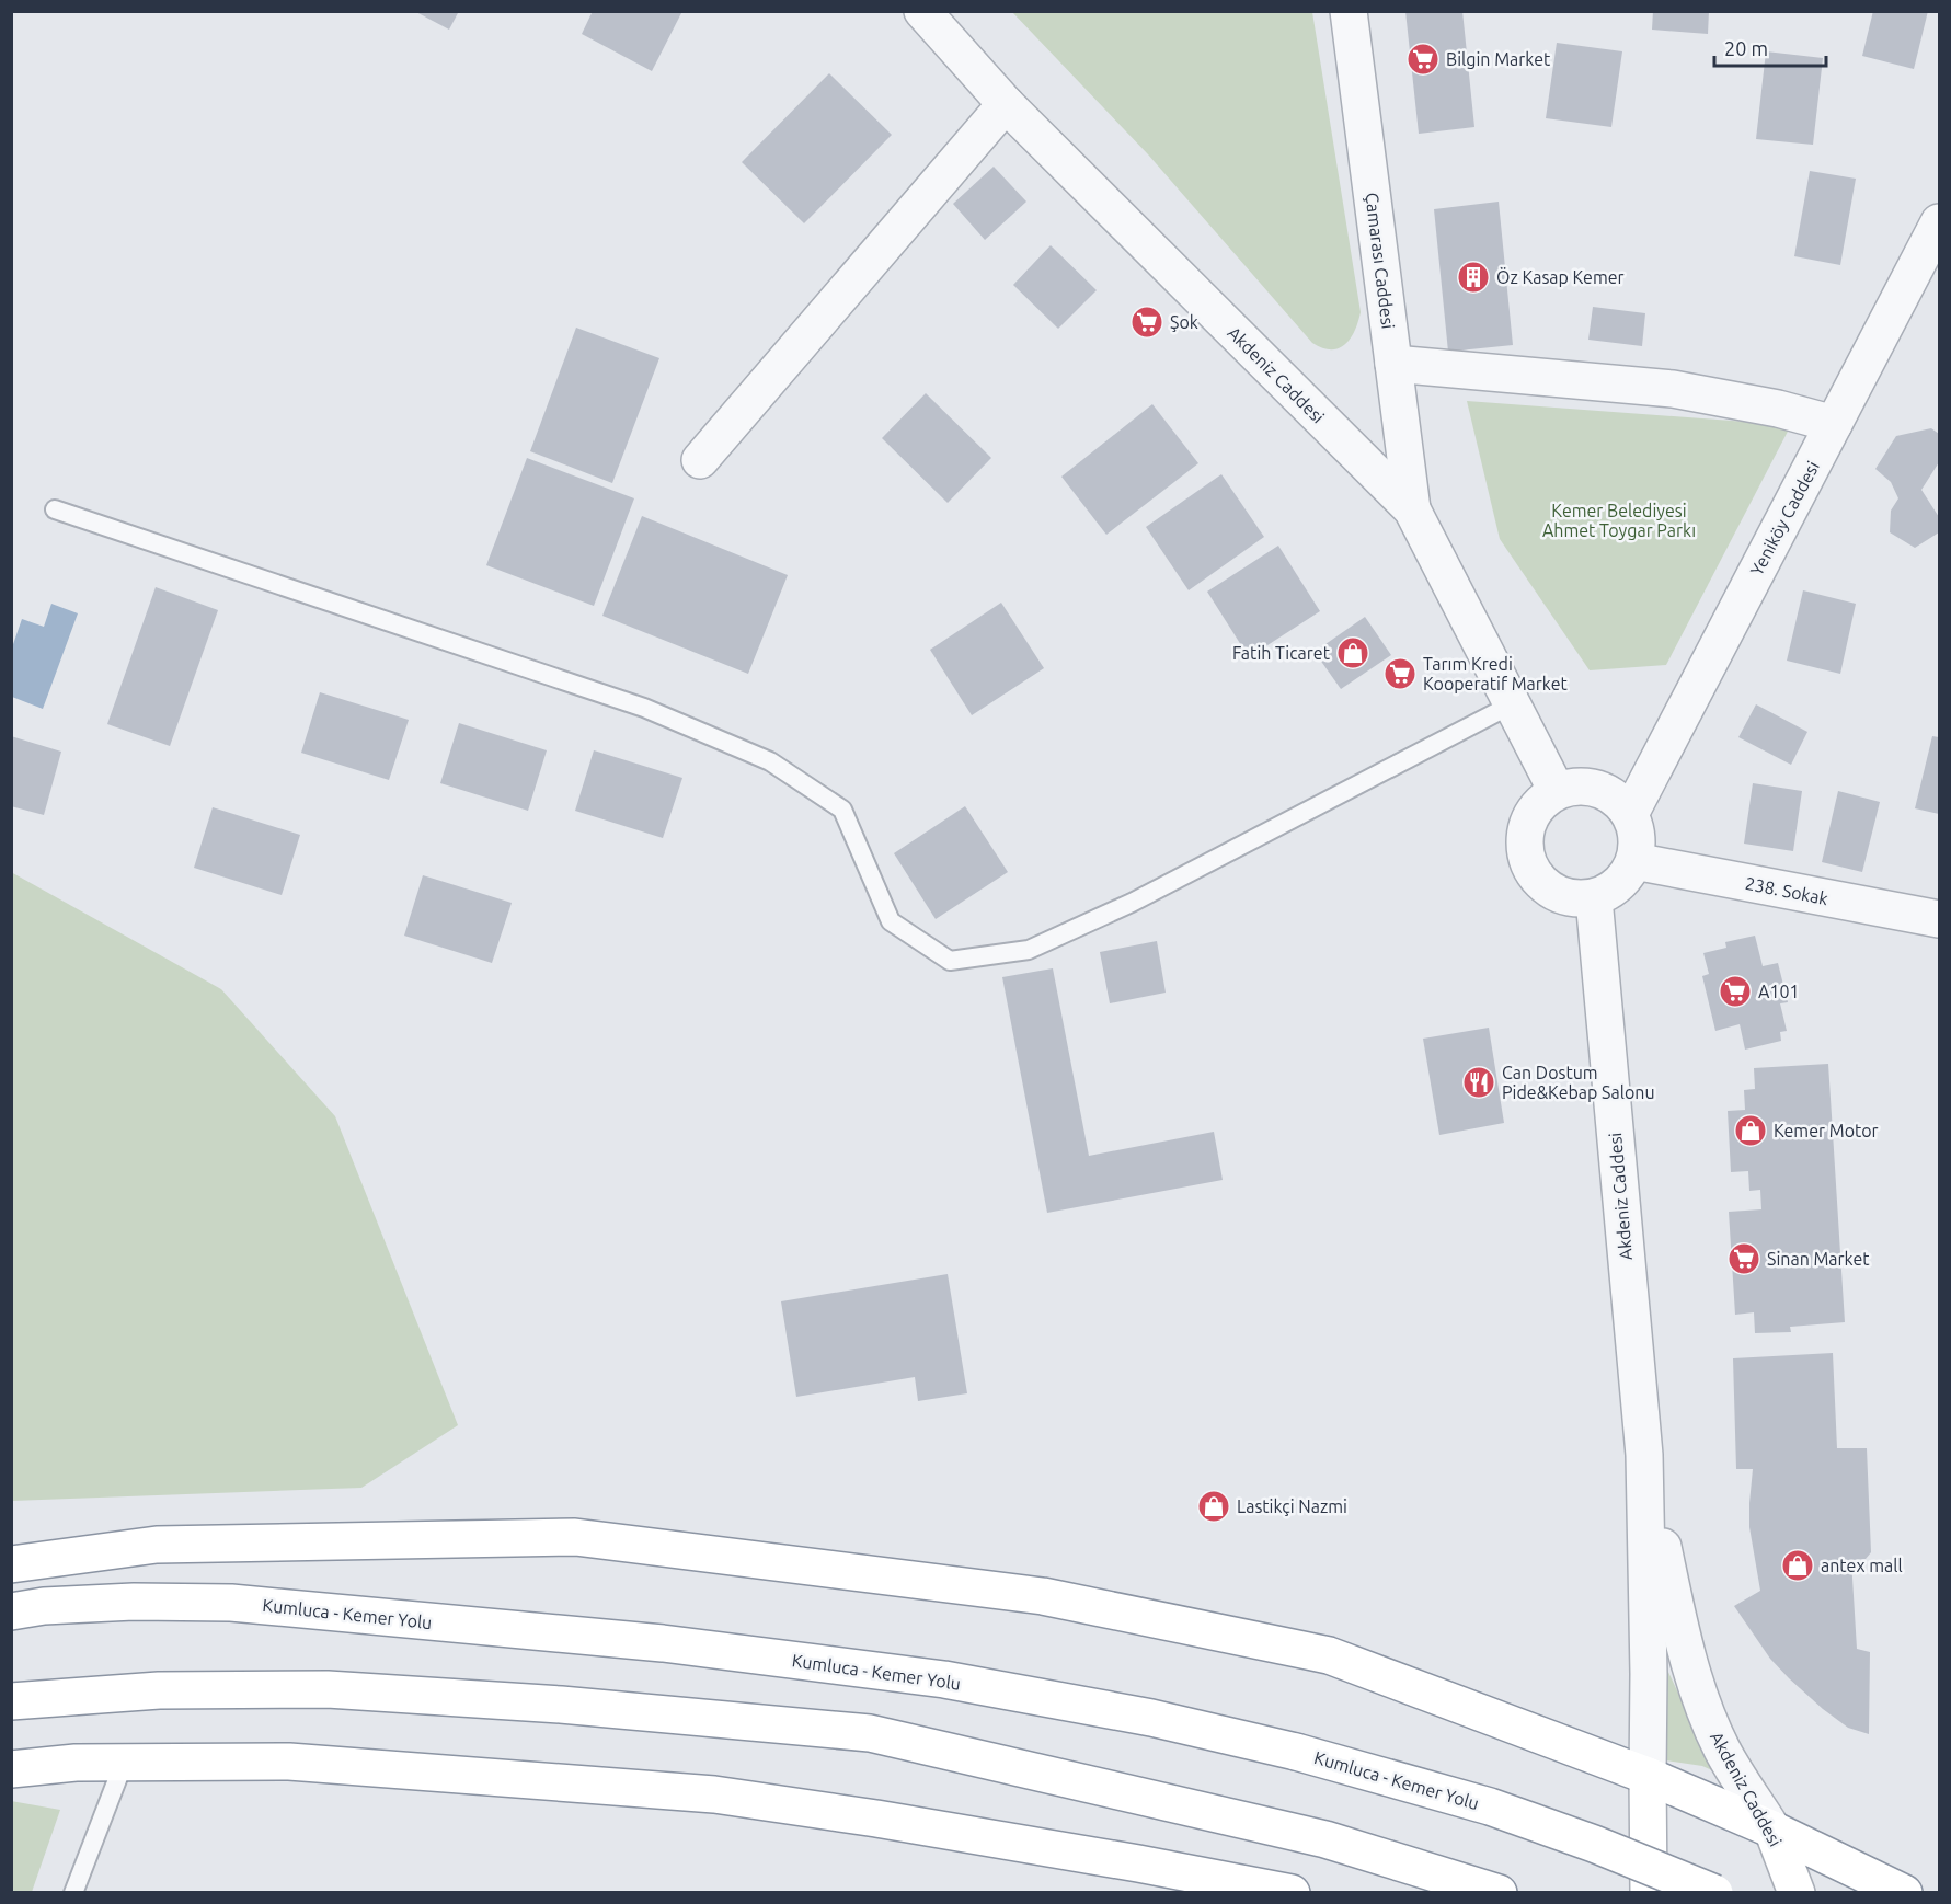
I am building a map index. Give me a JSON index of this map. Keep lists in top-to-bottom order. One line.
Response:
{"streets":{"main road":["Akdeniz Caddesi","Kumluca - Kemer Yolu"],"street":["Çamarası Caddesi","Yeniköy Caddesi","238. Sokak"]},"crossings":[["Çamarası Caddesi","Akdeniz Caddesi"],["Akdeniz Caddesi","Yeniköy Caddesi"],["Akdeniz Caddesi","238. Sokak"],["Yeniköy Caddesi","238. Sokak"]],"parks":["Kemer Belediyesi Ahmet Toygar Parkı"],"places":{"supermarket":["Bilgin Market","Şok","Tarım Kredi Kooperatif Market","A101","Sinan Market"],"building":["Öz Kasap Kemer"],"shop":["Fatih Ticaret","Kemer Motor","Lastikçi Nazmi","antex mall"],"restaurant":["Can Dostum Pide&Kebap Salonu"]},"scale_bar":"20 m"}
